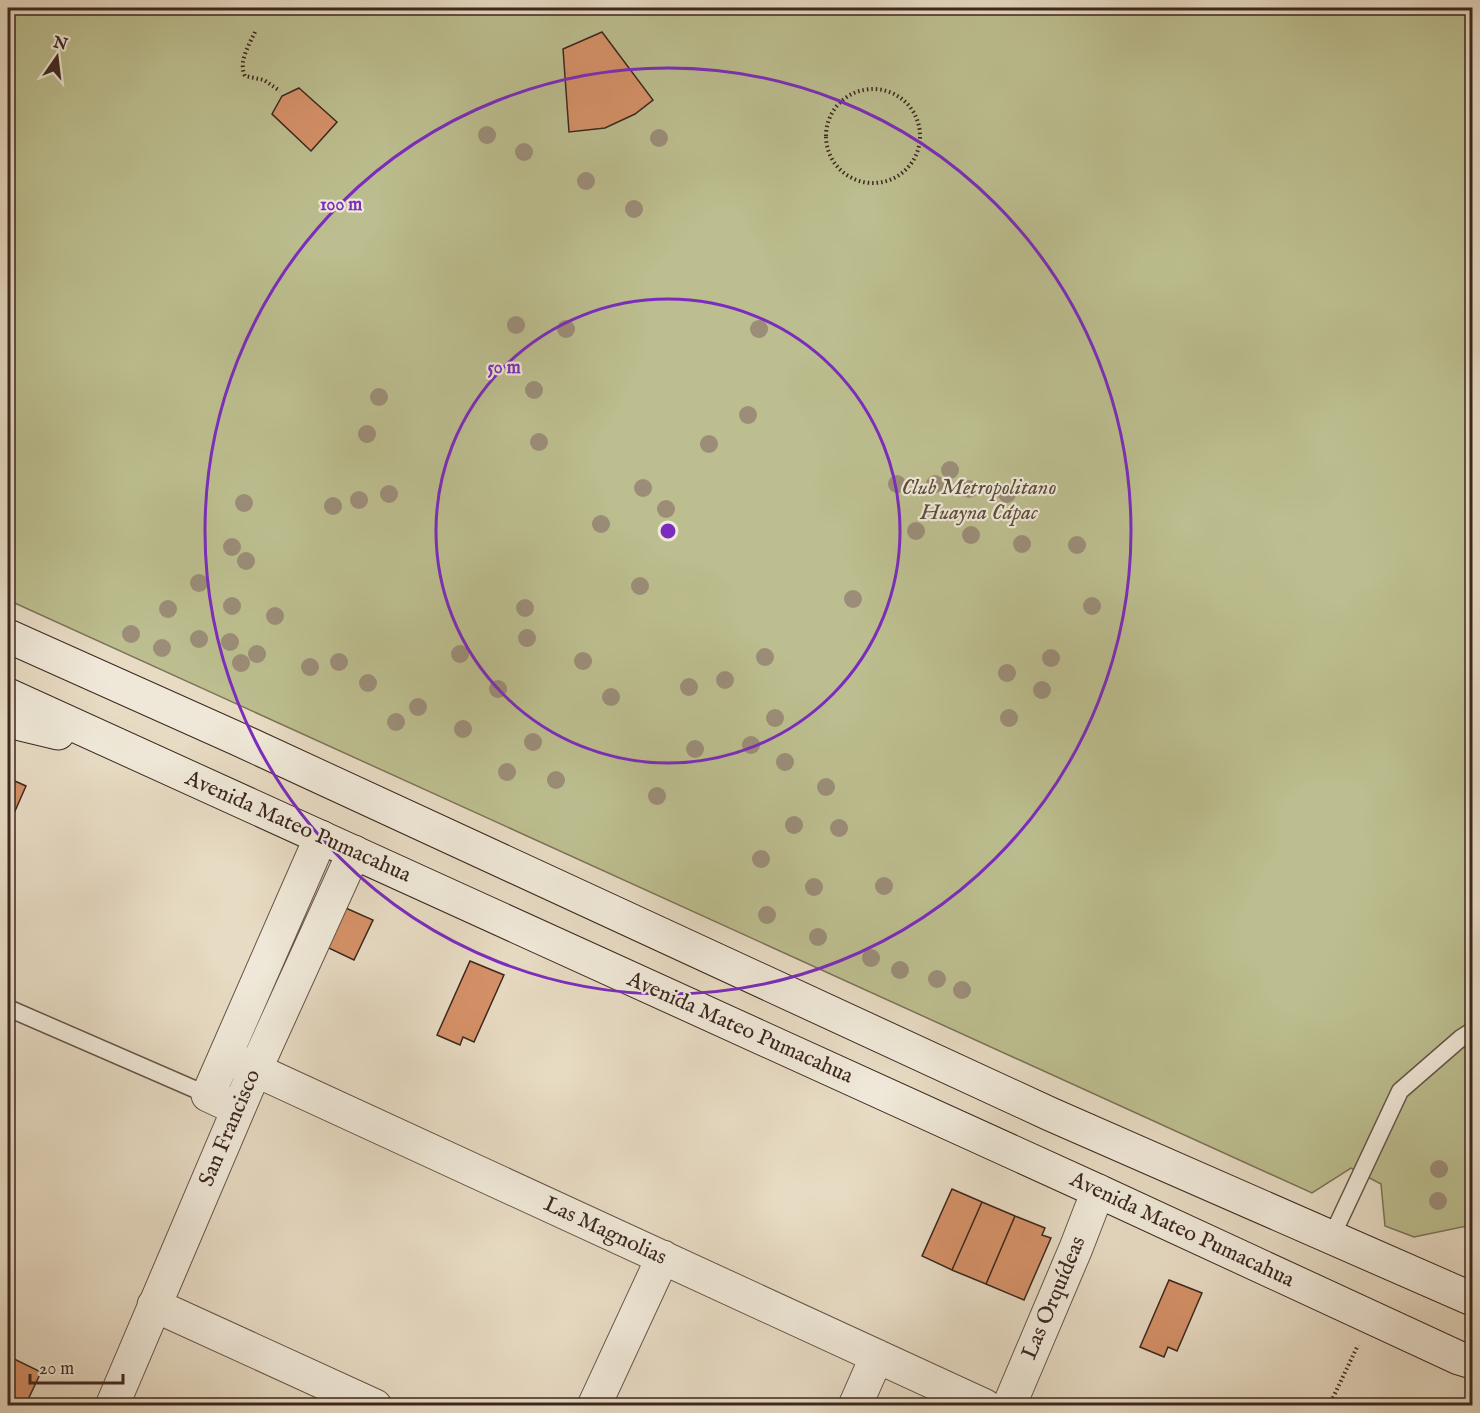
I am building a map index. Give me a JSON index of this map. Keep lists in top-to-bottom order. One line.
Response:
{"streets":{"main road":["Avenida Mateo Pumacahua","San Francisco","Las Magnolias","Las Orquídeas"]},"crossings":[["Avenida Mateo Pumacahua","San Francisco"],["Avenida Mateo Pumacahua","Las Orquídeas"],["San Francisco","Las Magnolias"]],"parks":["Club Metropolitano Huayna Cápac"],"scale_bar":"20 m","north":"top","rings":["100 m","50 m"]}
